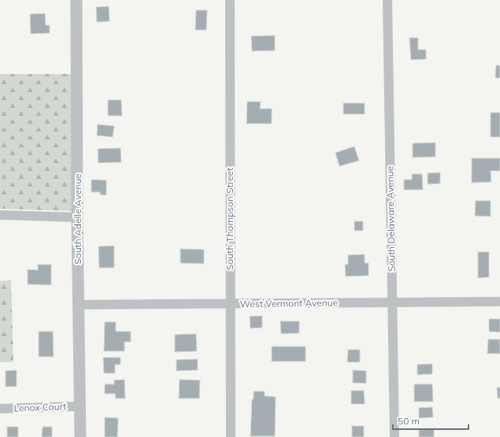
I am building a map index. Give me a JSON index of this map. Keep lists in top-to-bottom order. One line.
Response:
{"streets":{"street":["South Adelle Avenue","South Thompson Street","South Delaware Avenue","West Vermont Avenue","Lenox Court"]},"crossings":[["South Adelle Avenue","West Vermont Avenue"],["South Adelle Avenue","Lenox Court"],["South Thompson Street","West Vermont Avenue"],["South Delaware Avenue","West Vermont Avenue"]],"scale_bar":"50 m"}
